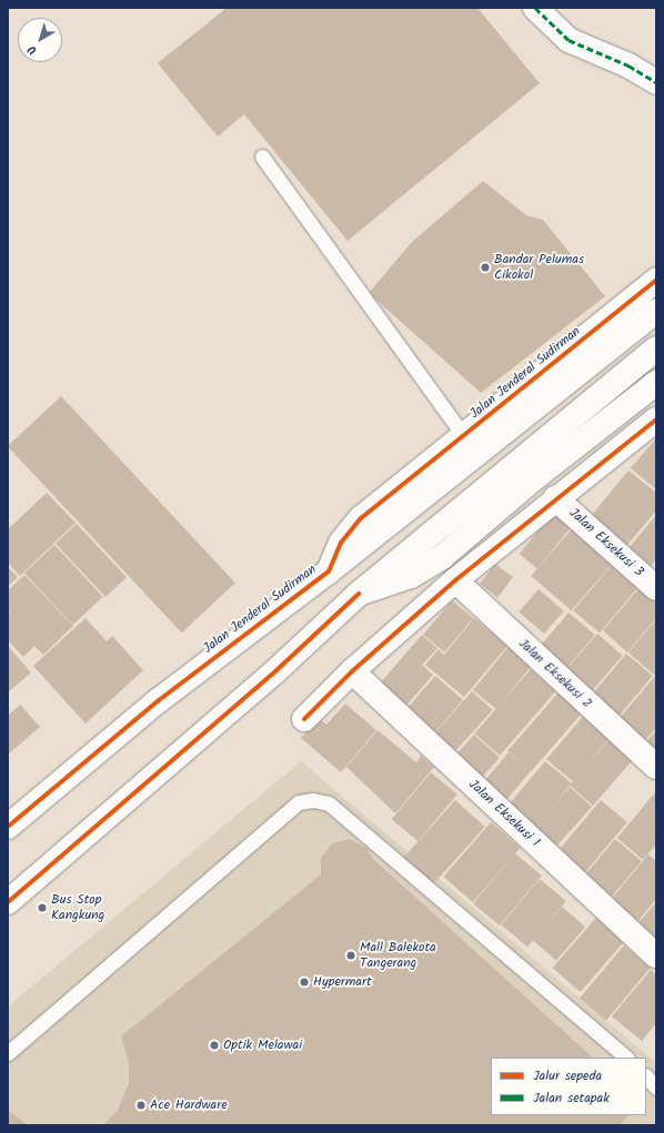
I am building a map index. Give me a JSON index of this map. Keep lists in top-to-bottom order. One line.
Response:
{"streets":{"street":["Jalan Jenderal Sudirman","Jalan Eksekusi 3","Jalan Eksekusi 2","Jalan Eksekusi 1"]},"places":["Bandar Pelumas Cikokol","Bus Stop Kangkung","Mall Balekota Tangerang","Hypermart","Optik Melawai","Ace Hardware"],"legend":["Jalur sepeda","Jalan setapak"],"north":"bottom left"}
